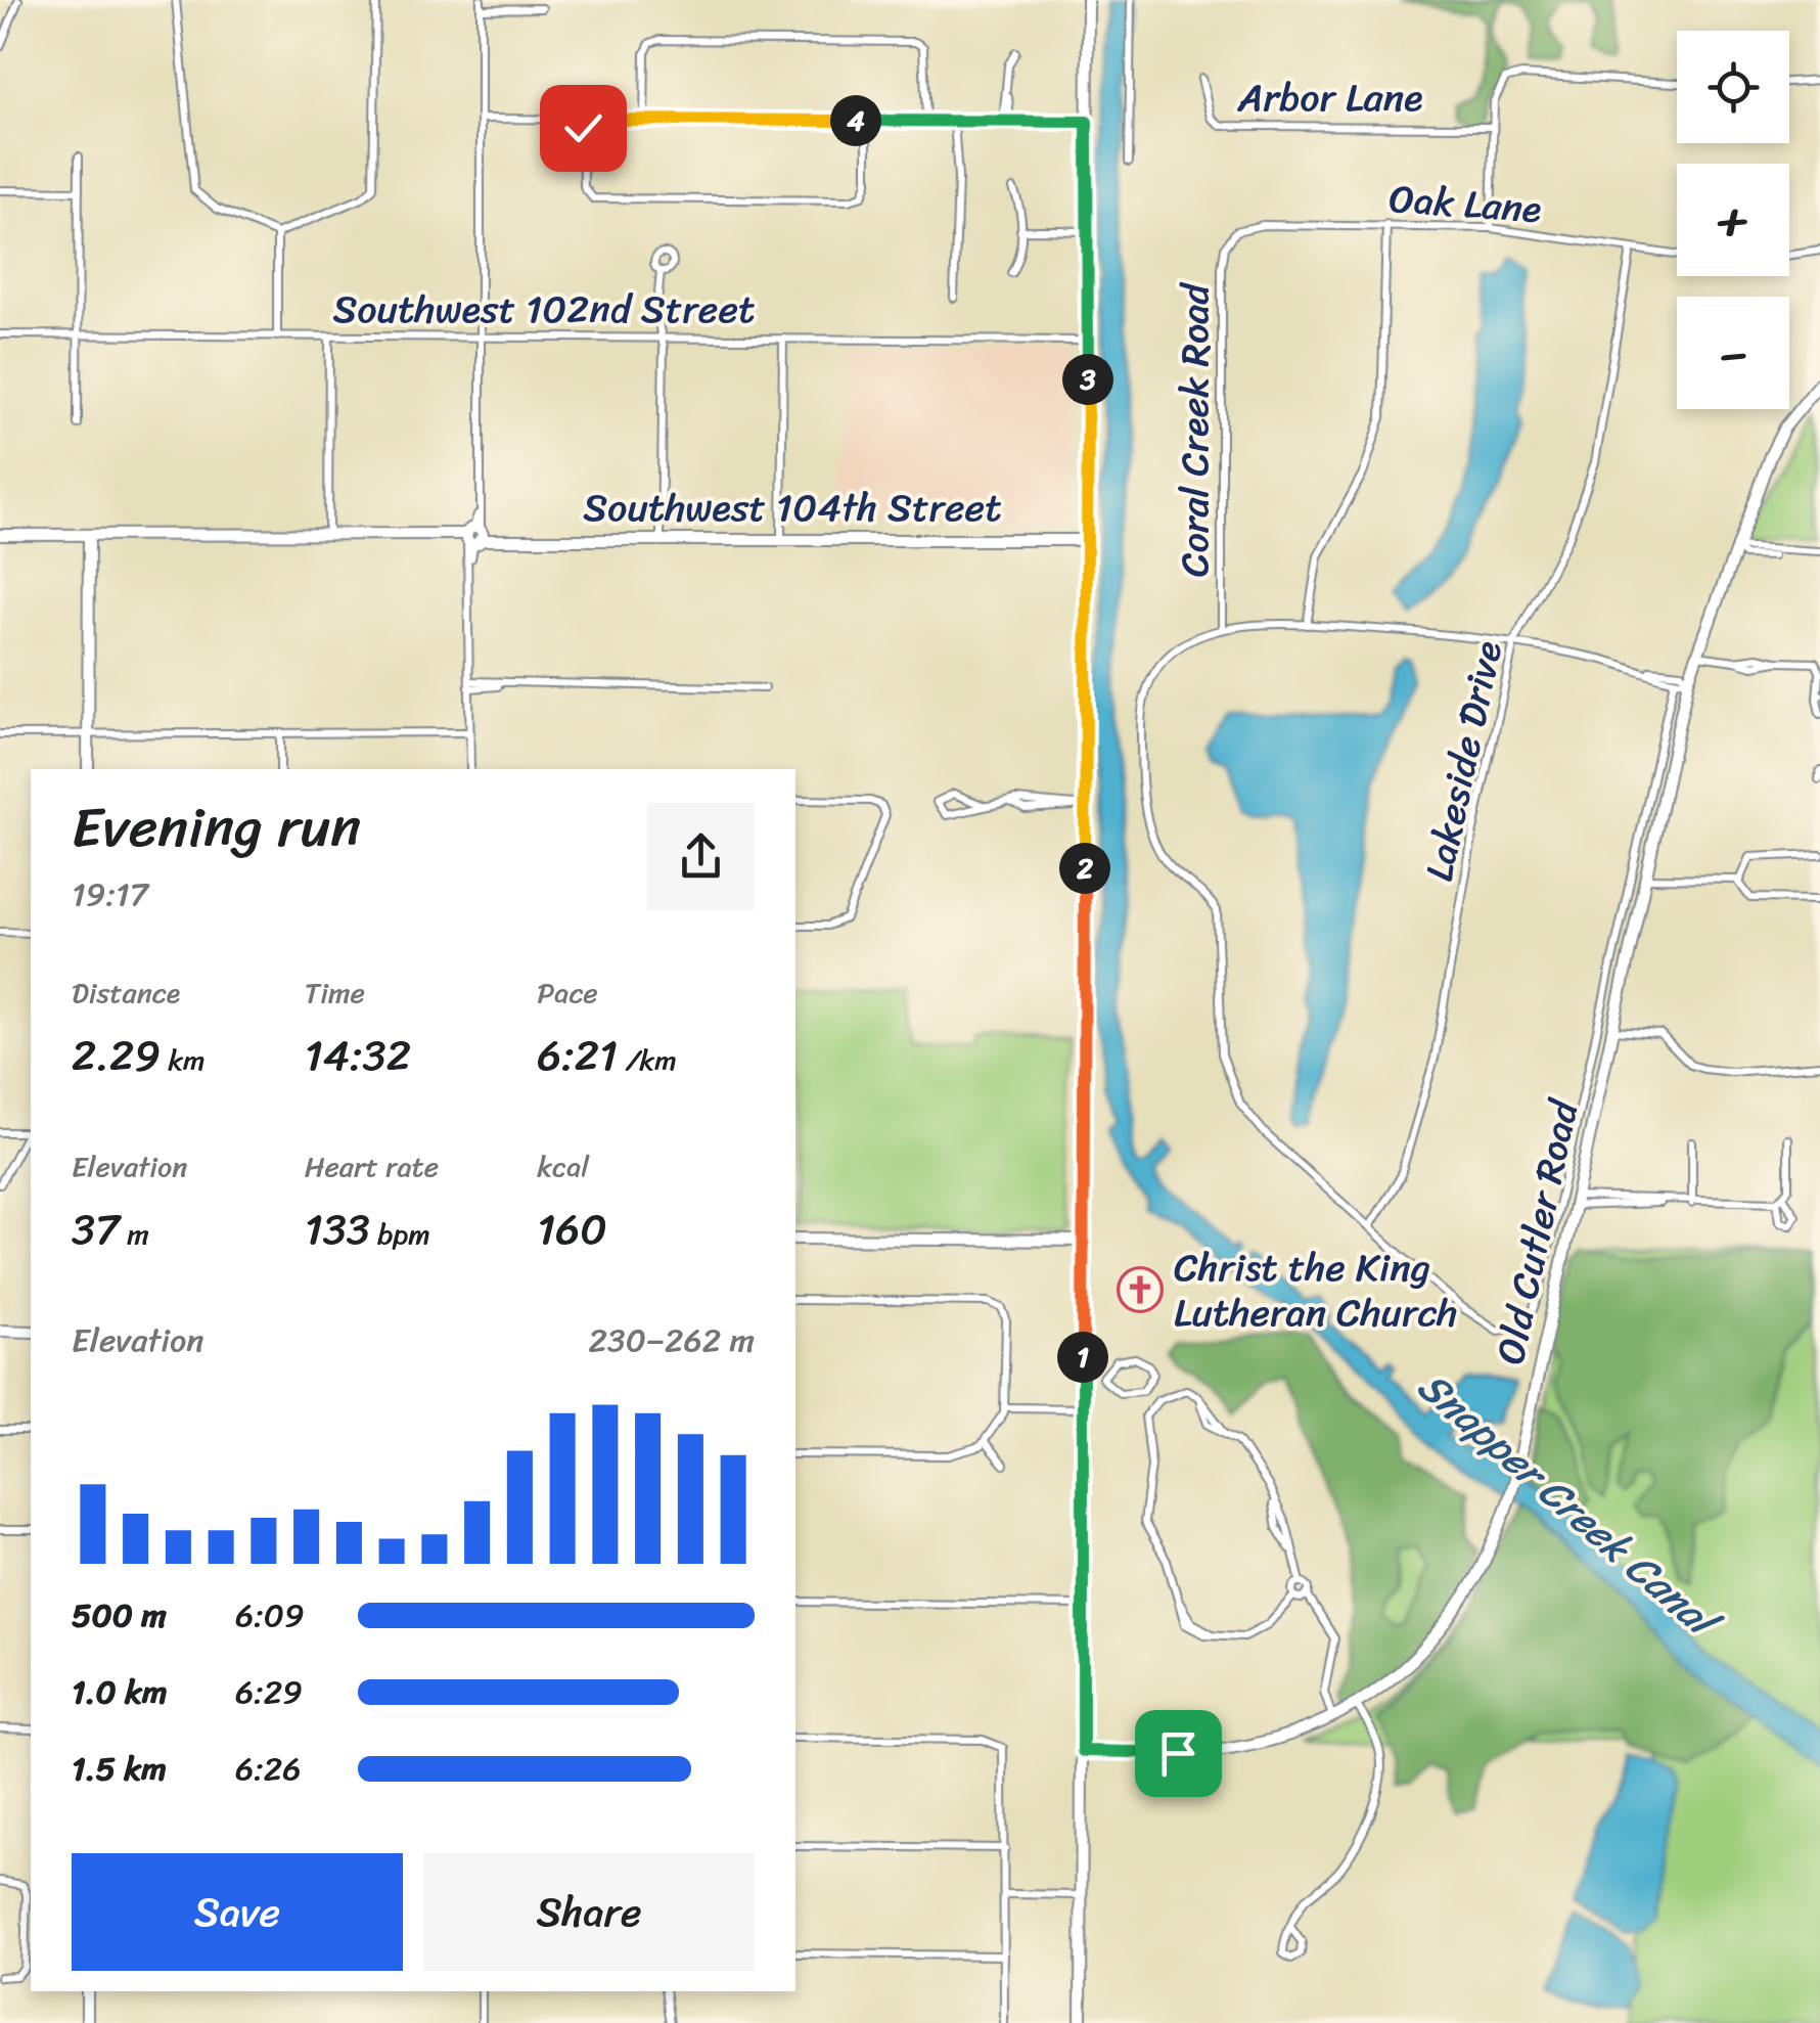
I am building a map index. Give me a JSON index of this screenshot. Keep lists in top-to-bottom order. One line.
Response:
{"streets":{"main road":["Southwest 104th Street","Old Cutler Road"],"street":["Arbor Lane","Oak Lane","Southwest 102nd Street","Coral Creek Road","Lakeside Drive"]},"crossings":[["Oak Lane","Coral Creek Road"],["Oak Lane","Lakeside Drive"],["Lakeside Drive","Old Cutler Road"]],"water":["Snapper Creek Canal"],"places":{"church":["Christ the King Lutheran Church"]},"page":{"map_buttons":["+","−"],"pins":["4","3","2","1"],"heading":["Evening run","19:17"],"stats":[["Distance","2.29 km"],["Time","14:32"],["Pace","6:21 /km"],["Elevation","37 m"],["Heart rate","133 bpm"],["kcal","160"]],"chart":["Elevation","230–262 m"],"list":[{"name":"500 m","note":"6:09"},{"name":"1.0 km","note":"6:29"},{"name":"1.5 km","note":"6:26"}],"buttons":["Save","Share"]}}
